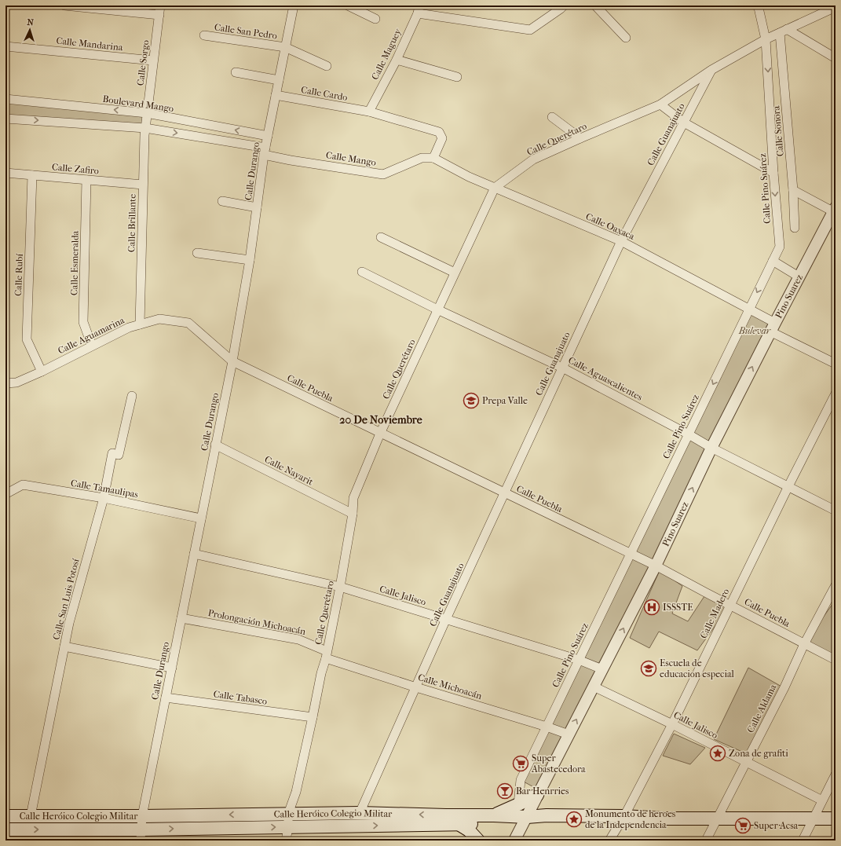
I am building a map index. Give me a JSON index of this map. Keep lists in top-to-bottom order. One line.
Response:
{"streets":{"main road":["Calle Heróico Colegio Militar"],"street":["Calle San Pedro","Calle Mandarina","Calle Maguey","Calle Sorgo","Calle Cardo","Boulevard Mango","Calle Sonora","Calle Guanajuato","Calle Querétaro","Calle Mango","Calle Zafiro","Calle Durango","Calle Pino Suárez","Calle Brillante","Calle Oaxaca","Calle Esmeralda","Calle Rubí","Pino Suarez","Calle Aguamarina","Calle Aguascalientes","Calle Puebla","Calle Nayarit","Calle Tamaulipas","Calle Jalisco","Calle San Luis Potosí","Calle Madero","Prolongación Michoacán","Calle Michoacán","Calle Tabasco","Calle Aldama"]},"crossings":[["Calle San Pedro","Calle Durango"],["Calle Mandarina","Calle Sorgo"],["Calle Maguey","Calle Cardo"],["Calle Sorgo","Boulevard Mango"],["Calle Sorgo","Calle Brillante"],["Calle Cardo","Calle Mango"],["Calle Cardo","Calle Durango"],["Calle Cardo","Calle Oaxaca"],["Boulevard Mango","Calle Durango"],["Calle Guanajuato","Calle Querétaro"],["Calle Guanajuato","Calle Oaxaca"],["Calle Guanajuato","Calle Aguascalientes"],["Calle Guanajuato","Calle Puebla"],["Calle Guanajuato","Calle Jalisco"],["Calle Guanajuato","Calle Michoacán"],["Calle Guanajuato","Calle Heróico Colegio Militar"],["Calle Querétaro","Calle Oaxaca"],["Calle Querétaro","Calle Aguascalientes"],["Calle Querétaro","Calle Puebla"],["Calle Querétaro","Calle Nayarit"],["Calle Querétaro","Calle Jalisco"],["Calle Querétaro","Prolongación Michoacán"],["Calle Querétaro","Calle Michoacán"],["Calle Querétaro","Calle Tabasco"],["Calle Querétaro","Calle Heróico Colegio Militar"],["Calle Mango","Calle Durango"],["Calle Mango","Calle Oaxaca"],["Calle Zafiro","Calle Brillante"],["Calle Zafiro","Calle Esmeralda"],["Calle Zafiro","Calle Rubí"],["Calle Durango","Calle Aguamarina"],["Calle Durango","Calle Puebla"],["Calle Durango","Calle Nayarit"],["Calle Durango","Calle Tamaulipas"],["Calle Durango","Calle Jalisco"],["Calle Durango","Prolongación Michoacán"],["Calle Durango","Calle Tabasco"],["Calle Durango","Calle Heróico Colegio Militar"],["Calle Pino Suárez","Calle Oaxaca"],["Calle Pino Suárez","Calle Aguascalientes"],["Calle Pino Suárez","Calle Puebla"],["Calle Pino Suárez","Calle Jalisco"],["Calle Pino Suárez","Calle Michoacán"],["Calle Brillante","Calle Aguamarina"],["Calle Oaxaca","Pino Suarez"],["Calle Esmeralda","Calle Aguamarina"],["Calle Rubí","Calle Aguamarina"],["Pino Suarez","Calle Aguascalientes"],["Pino Suarez","Calle Puebla"],["Pino Suarez","Calle Jalisco"],["Pino Suarez","Calle Michoacán"],["Pino Suarez","Calle Heróico Colegio Militar"],["Calle Aguamarina","Calle Puebla"],["Calle Aguascalientes","Calle Madero"],["Calle Puebla","Calle Madero"],["Calle Puebla","Calle Aldama"],["Calle Tamaulipas","Calle San Luis Potosí"],["Calle Jalisco","Calle Madero"],["Calle Jalisco","Calle Aldama"],["Calle San Luis Potosí","Calle Heróico Colegio Militar"],["Calle Madero","Calle Heróico Colegio Militar"],["Prolongación Michoacán","Calle Michoacán"],["Calle Aldama","Calle Heróico Colegio Militar"]],"one_way":["Calle Pino Suárez","Pino Suarez"],"districts":["20 De Noviembre"],"parks":["Bulevar"],"places":{"school or university":["Prepa Valle","Escuela de educacion especial"],"hospital":["ISSSTE"],"place":["Zona de grafiti","Monumento de heroes de la Independencia"],"supermarket":["Super Abastecedora","Super Acsa"],"bar":["Bar Henrries"]},"north":"top"}
